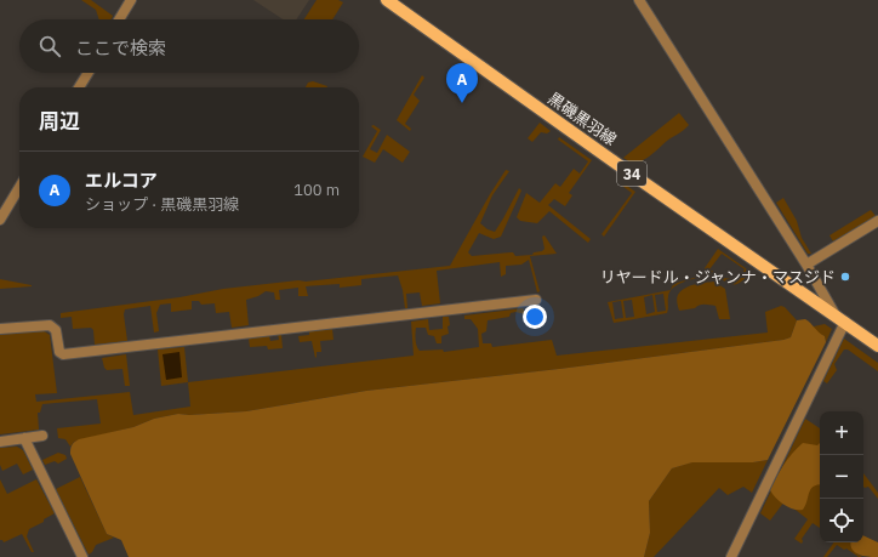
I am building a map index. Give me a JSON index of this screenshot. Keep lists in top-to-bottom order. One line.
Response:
{"streets":{"main road":["黒磯黒羽線","34"]},"places":["リヤードル・ジャンナ・マスジド"],"page":{"search":"ここで検索","pins":"A","heading":"周辺","list":[{"mark":"A","name":"エルコア","note":"ショップ · 黒磯黒羽線","value":"100 m"}],"map_buttons":["+","−"]}}
